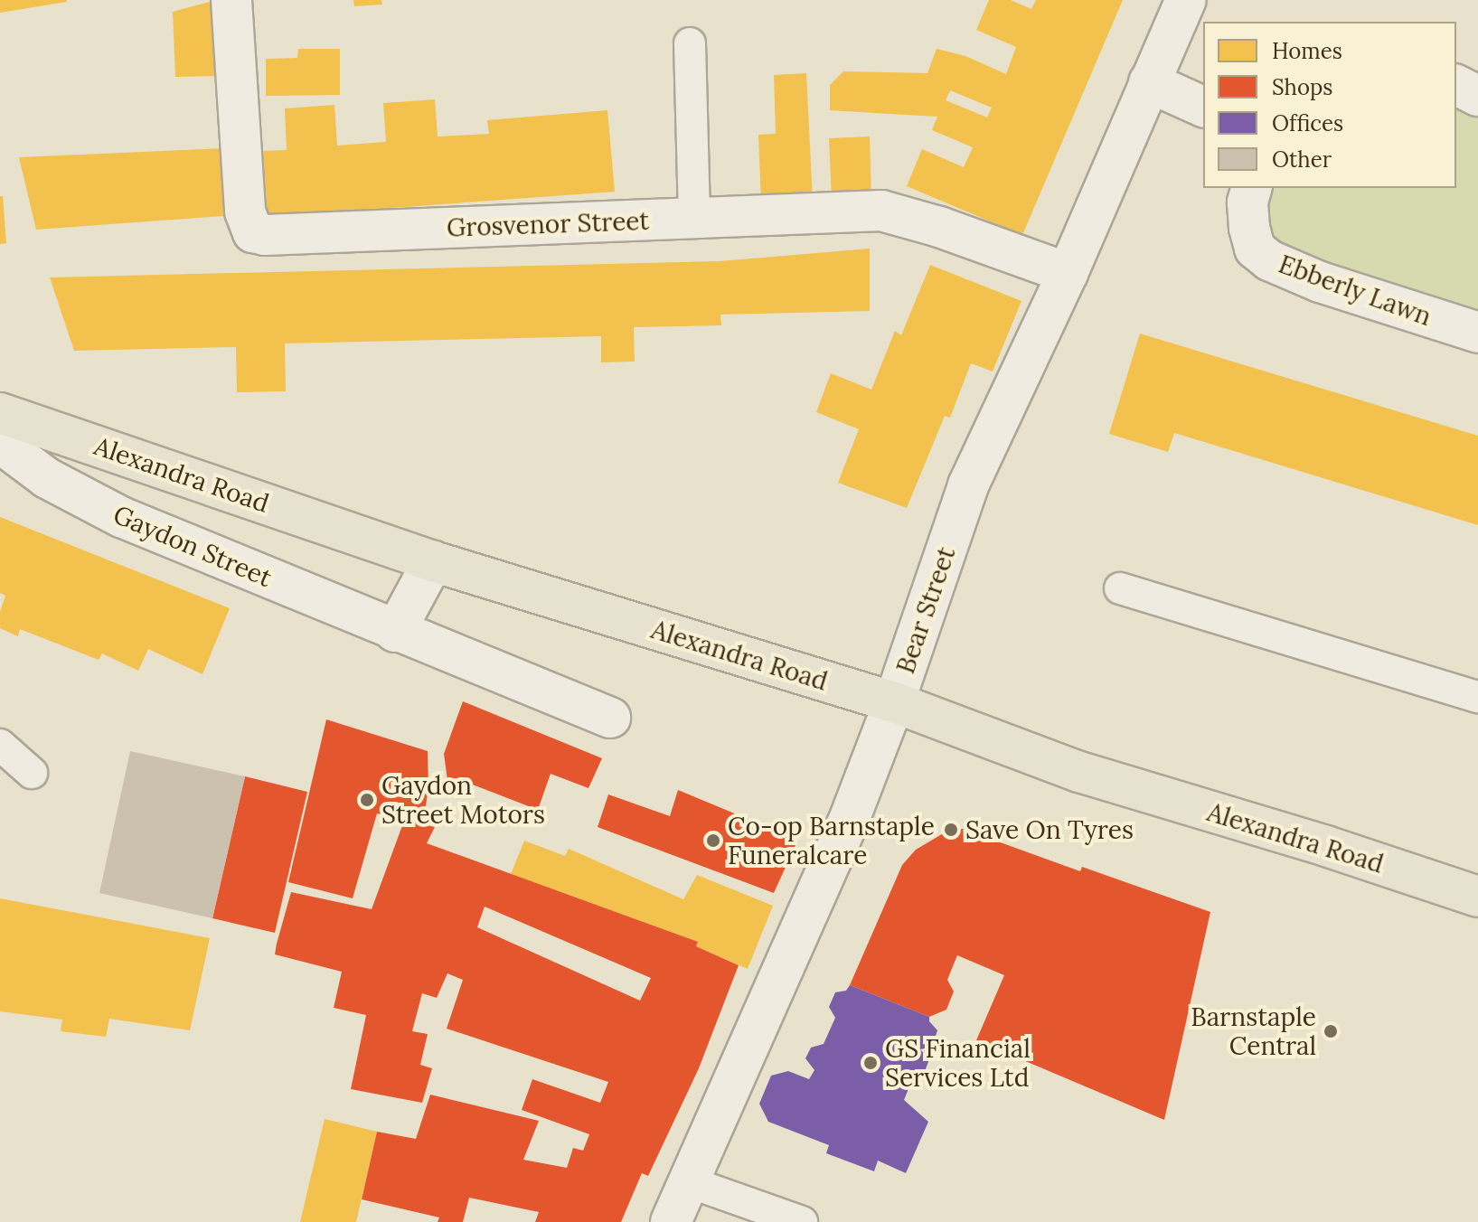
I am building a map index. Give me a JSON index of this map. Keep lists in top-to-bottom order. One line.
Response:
{"streets":{"main road":["Alexandra Road"],"street":["Grosvenor Street","Ebberly Lawn","Gaydon Street","Bear Street"]},"crossings":[["Grosvenor Street","Bear Street"],["Alexandra Road","Bear Street"]],"places":["Gaydon Street Motors","Save On Tyres","Co-op Barnstaple Funeralcare","Barnstaple Central","GS Financial Services Ltd"],"legend":["Homes","Shops","Offices","Other"]}
